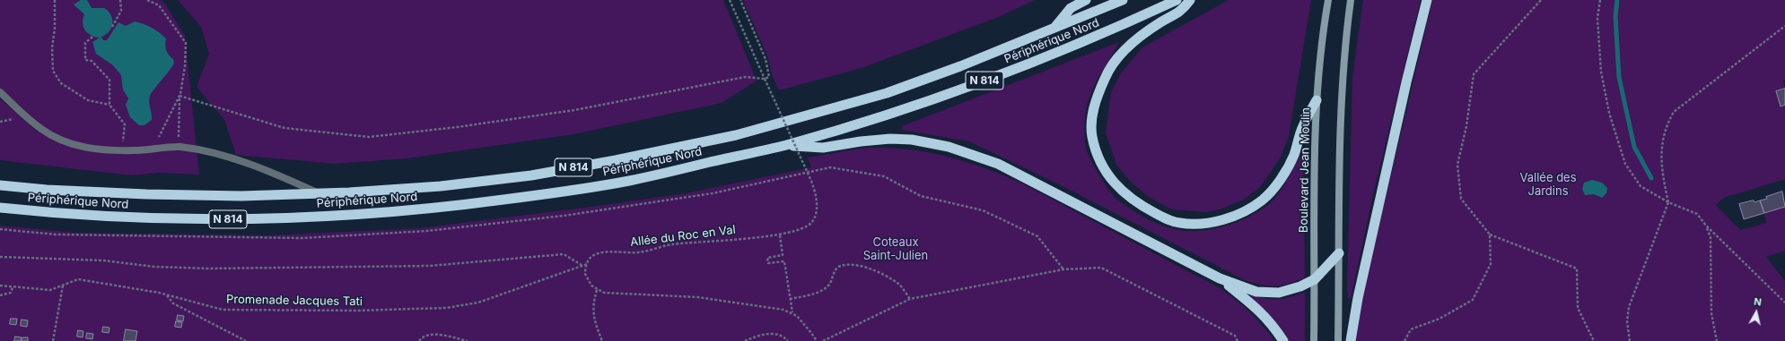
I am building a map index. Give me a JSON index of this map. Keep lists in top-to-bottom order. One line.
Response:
{"streets":{"highway":["Périphérique Nord","N 814"],"main road":["Boulevard Jean Moulin"],"path":["Allée du Roc en Val","Promenade Jacques Tati"]},"crossings":[["Allée du Roc en Val","Promenade Jacques Tati"]],"parks":["Vallée des Jardins","Coteaux Saint-Julien"],"north":"top"}
